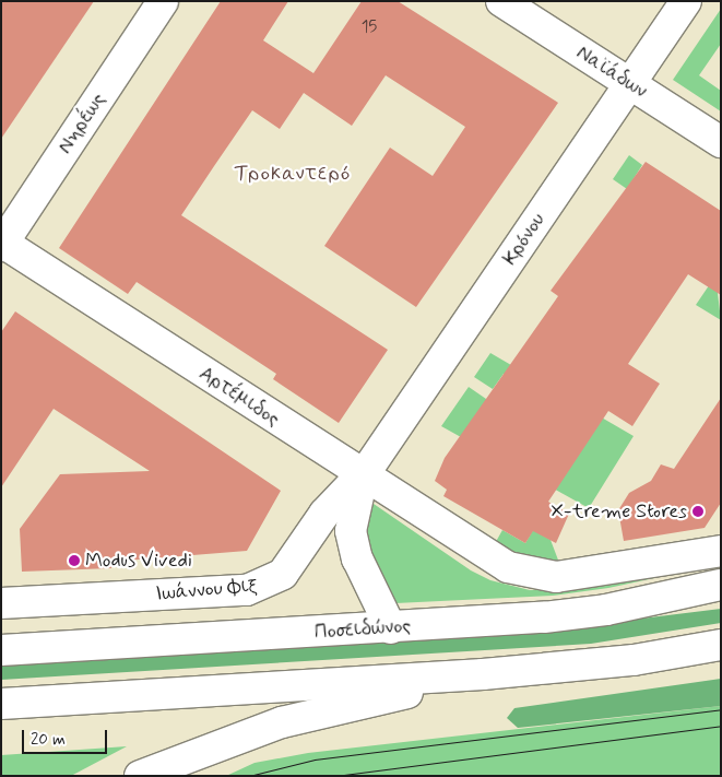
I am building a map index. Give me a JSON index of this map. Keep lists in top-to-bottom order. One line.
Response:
{"streets":{"main road":["Ναϊάδων","Νηρέως","Κρόνου","Αρτέμιδος","Ιωάννου Φιξ","Ποσειδώνος"]},"crossings":[["Ναϊάδων","Κρόνου"],["Νηρέως","Αρτέμιδος"],["Κρόνου","Αρτέμιδος"],["Κρόνου","Ιωάννου Φιξ"],["Αρτέμιδος","Ιωάννου Φιξ"]],"districts":["Τροκαντερό"],"places":["X-treme Stores","Modus Vivedi"],"house_numbers":["15"],"scale_bar":"20 m"}
